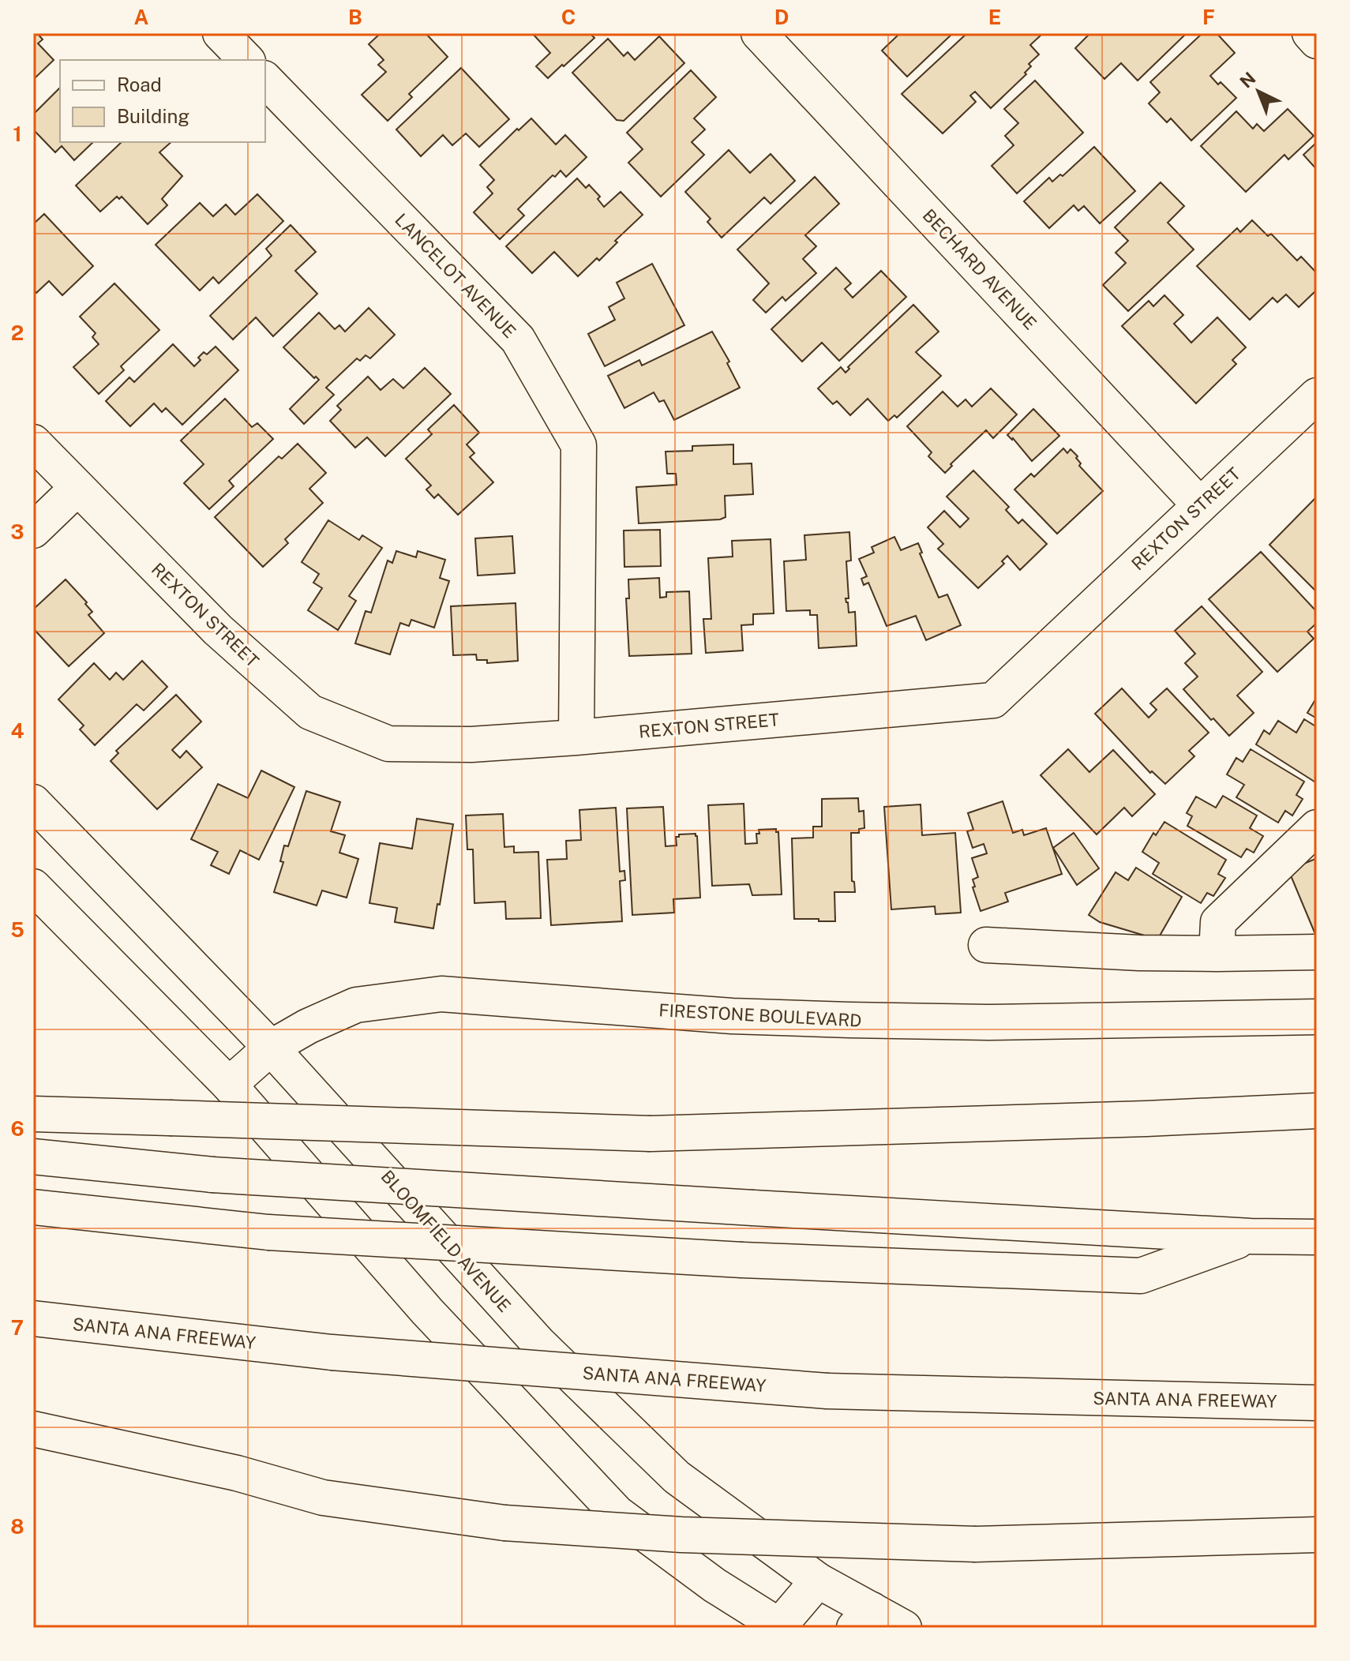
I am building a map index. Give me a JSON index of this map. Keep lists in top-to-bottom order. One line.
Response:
{"streets":{"main road":["BECHARD AVENUE","LANCELOT AVENUE","REXTON STREET","FIRESTONE BOULEVARD","BLOOMFIELD AVENUE","SANTA ANA FREEWAY"]},"crossings":[["BECHARD AVENUE","REXTON STREET"],["LANCELOT AVENUE","REXTON STREET"],["FIRESTONE BOULEVARD","BLOOMFIELD AVENUE"]],"legend":["Road","Building"],"north":"top left","grid":{"columns":["A","B","C","D","E","F"],"rows":["1","2","3","4","5","6","7","8"]}}
